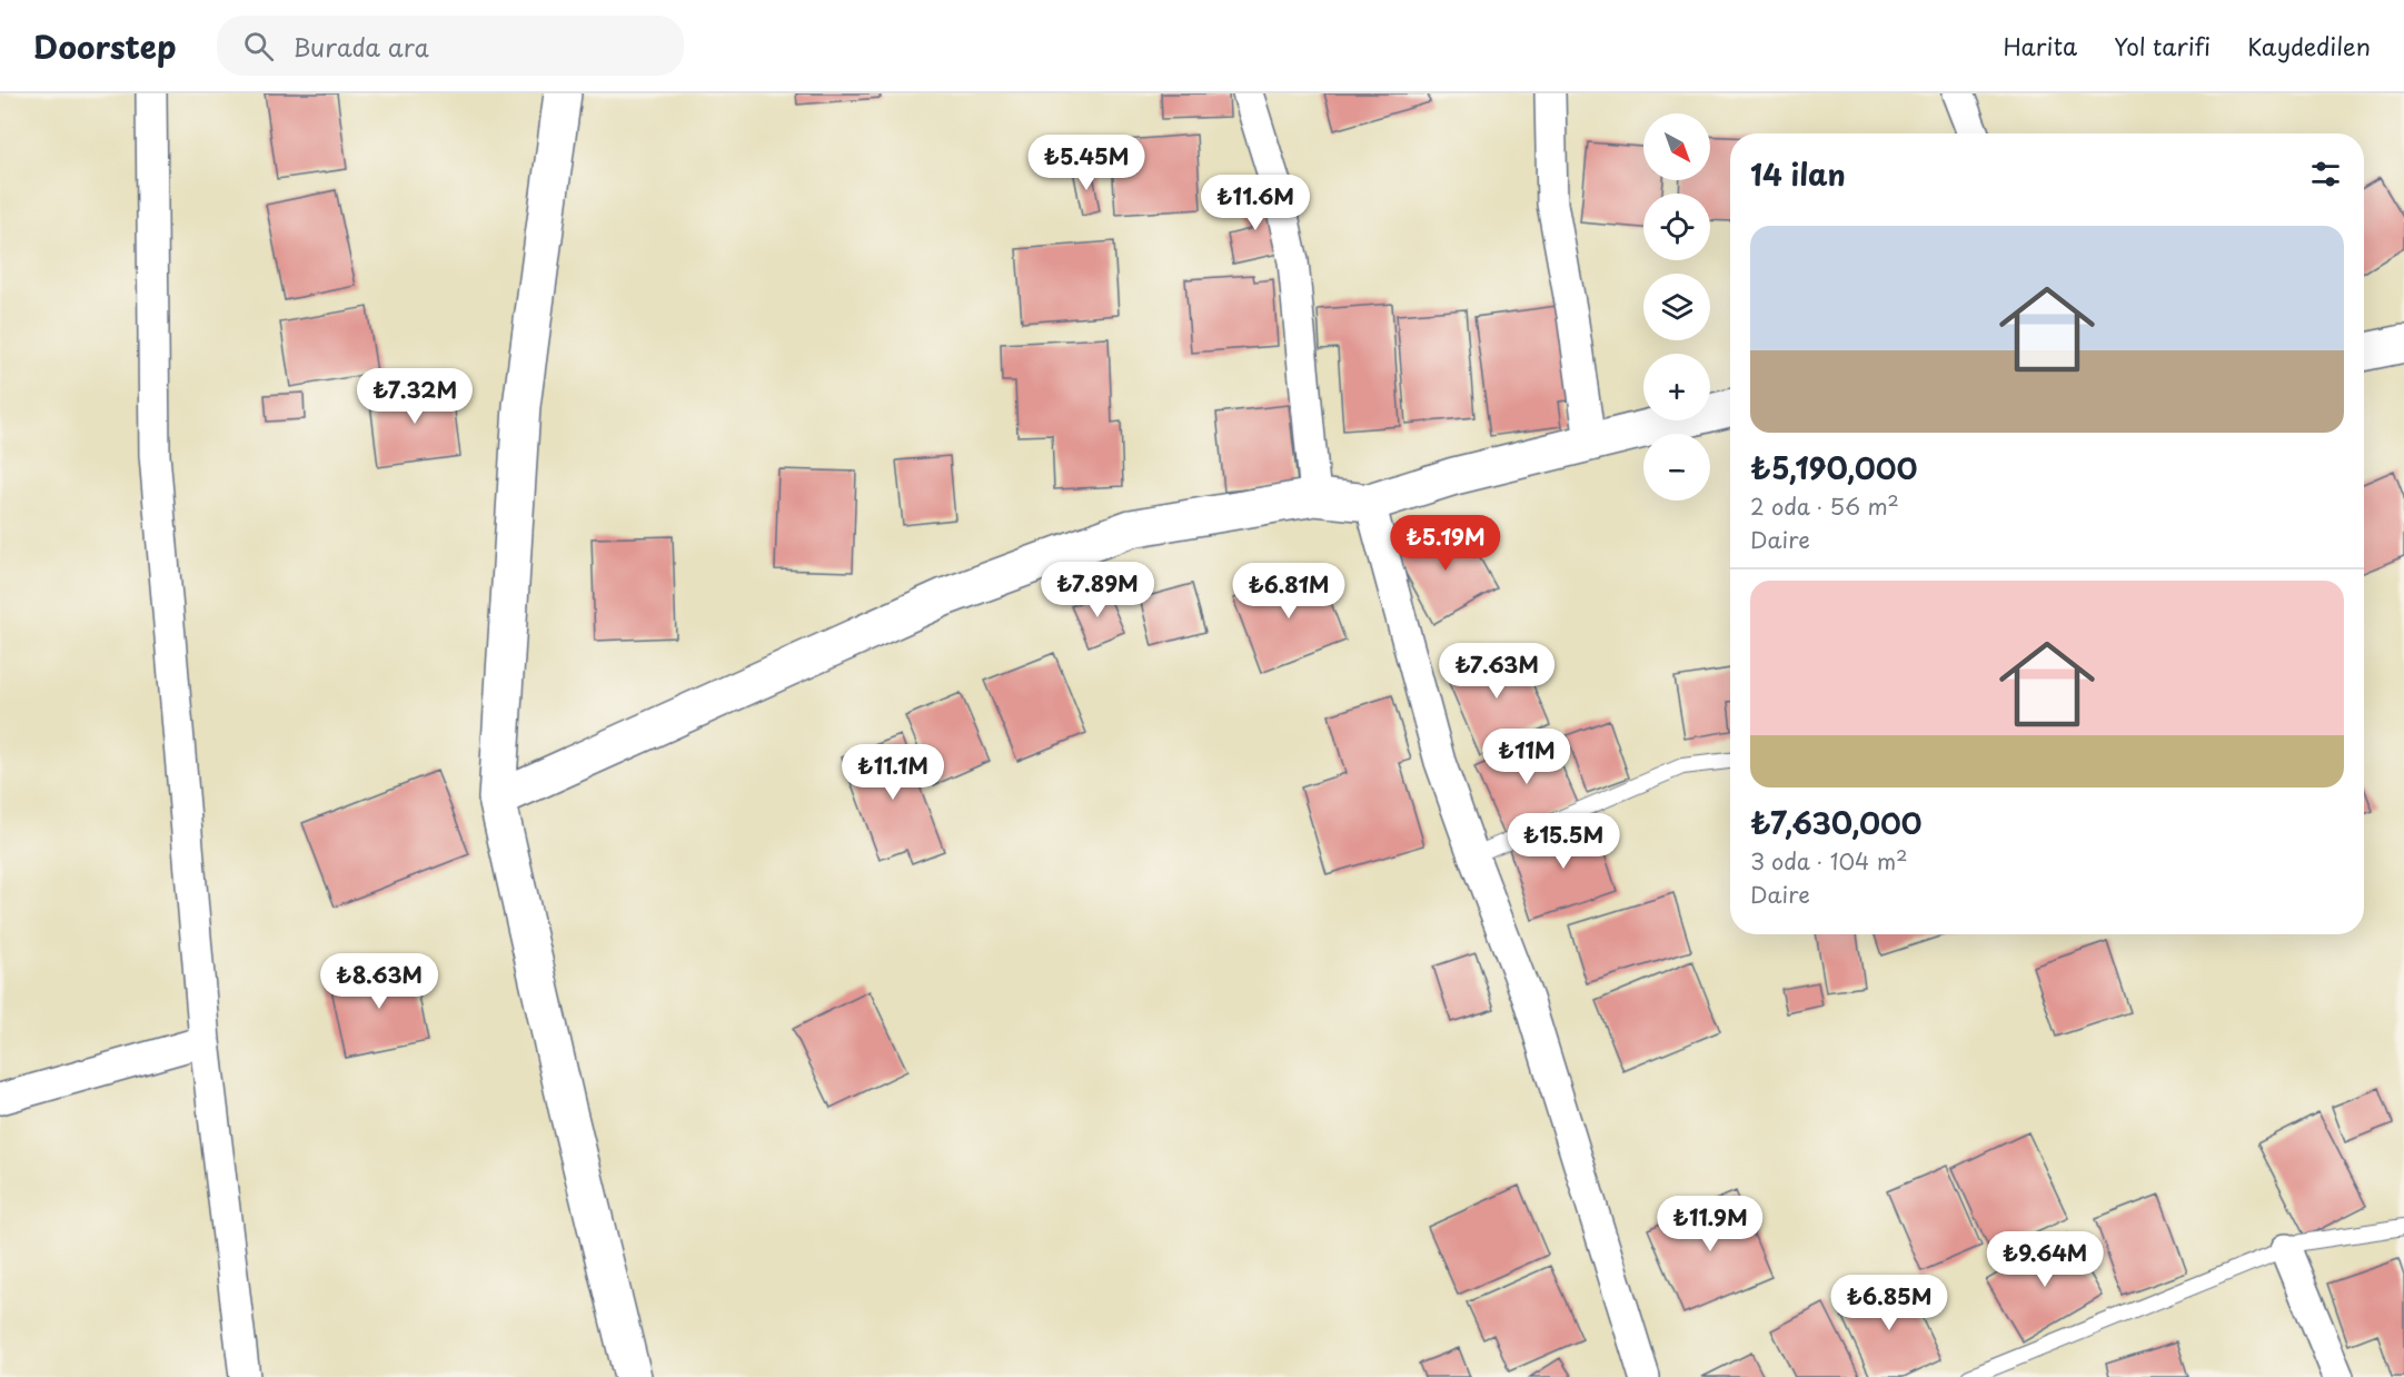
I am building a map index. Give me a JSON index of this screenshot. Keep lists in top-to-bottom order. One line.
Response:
{"north":"bottom right","page":{"header":"Doorstep","search":"Burada ara","nav":["Harita","Yol tarifi","Kaydedilen"],"map_buttons":["+","−"],"heading":"14 ilan","price":["₺5.45M","₺11.6M","₺7.32M","₺5.19M","₺7.89M","₺6.81M","₺7.63M","₺11M","₺11.1M","₺15.5M","₺8.63M","₺11.9M","₺9.64M","₺6.85M"],"list":[{"name":"₺5,190,000","note":"2 oda · 56 m² · Daire"},{"name":"₺7,630,000","note":"3 oda · 104 m² · Daire"}]}}
